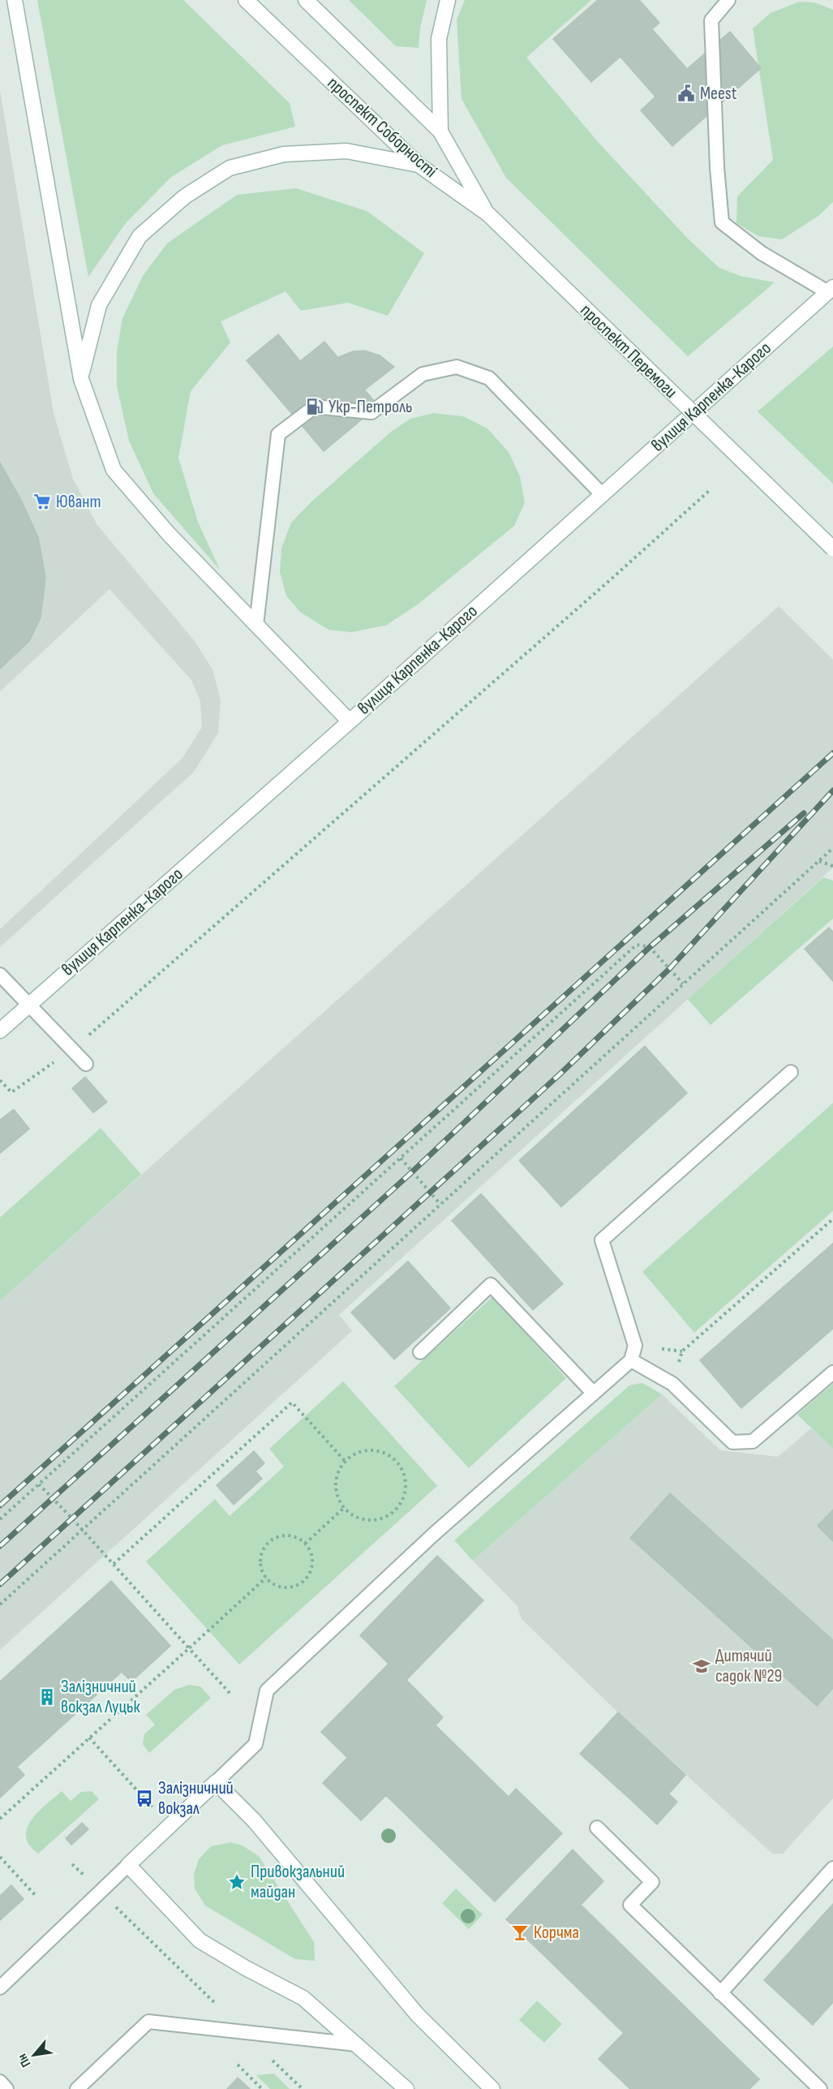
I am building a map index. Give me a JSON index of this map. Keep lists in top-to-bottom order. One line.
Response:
{"streets":{"main road":["проспект Соборності","проспект Перемоги","вулиця Карпенка-Карого"]},"crossings":[["проспект Соборності","проспект Перемоги"]],"places":{"public building":["Meest"],"fuel station":["Укр-Петроль"],"supermarket":["Ювант"],"school or university":["Дитячий садок №29"],"building":["Залізничний вокзал Луцьк"],"bus stop":["Залізничний вокзал"],"place":["Привокзальний майдан"],"bar":["Корчма"]},"north":"bottom left"}
